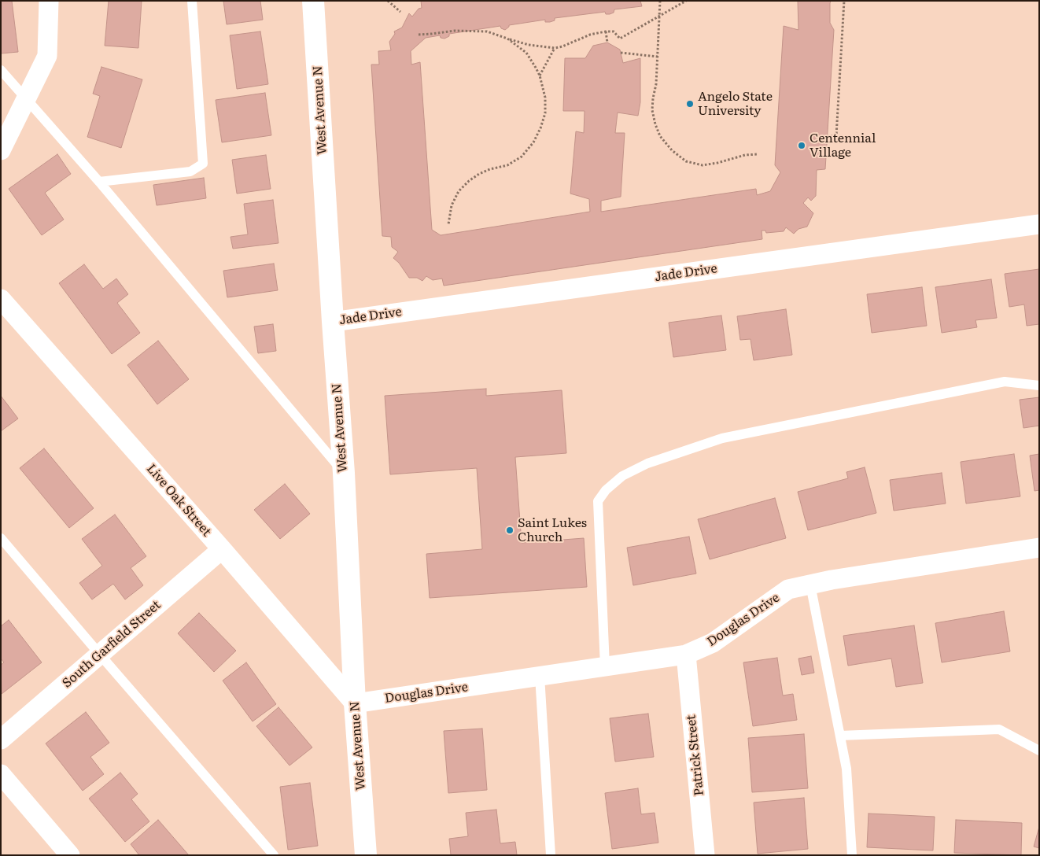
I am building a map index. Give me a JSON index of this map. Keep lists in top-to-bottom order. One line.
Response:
{"streets":{"main road":["West Avenue N"],"street":["Jade Drive","Live Oak Street","Douglas Drive","South Garfield Street","Patrick Street"]},"crossings":[["West Avenue N","Jade Drive"],["West Avenue N","Live Oak Street"],["West Avenue N","Douglas Drive"],["Live Oak Street","Douglas Drive"],["Live Oak Street","South Garfield Street"],["Douglas Drive","Patrick Street"]],"places":["Angelo State University","Centennial Village","Saint Lukes Church"]}
